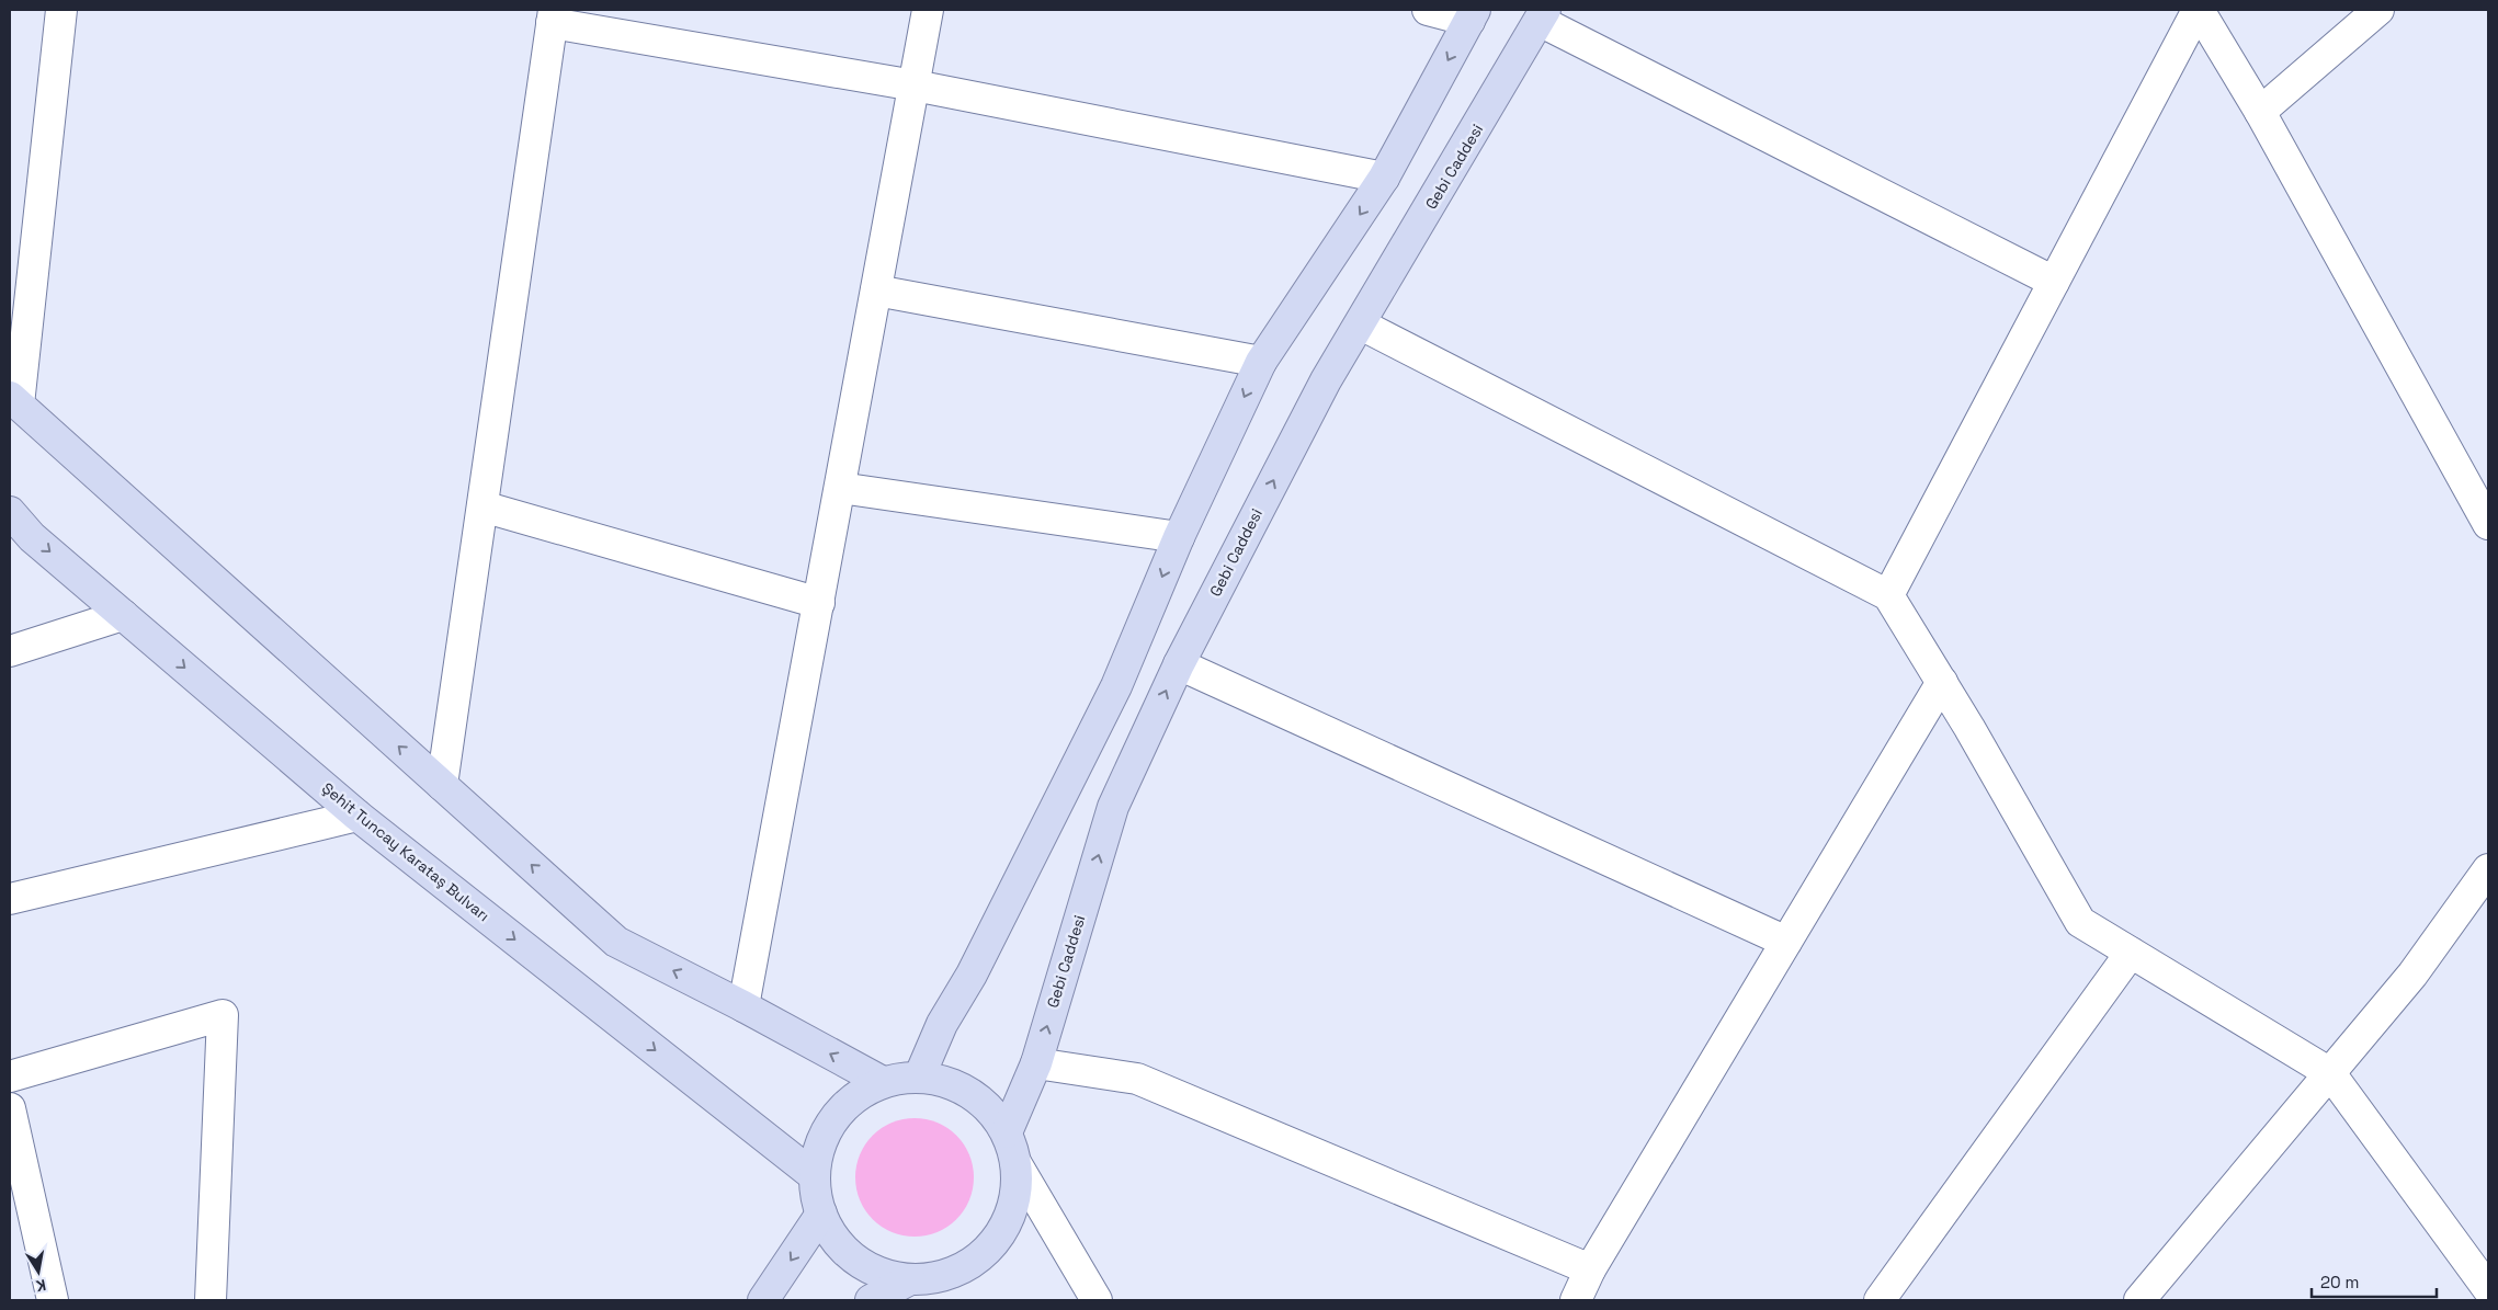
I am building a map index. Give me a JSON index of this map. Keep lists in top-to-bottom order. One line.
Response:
{"streets":{"main road":["Gebi Caddesi","Şehit Tuncay Karataş Bulvarı"]},"scale_bar":"20 m","north":"bottom"}
